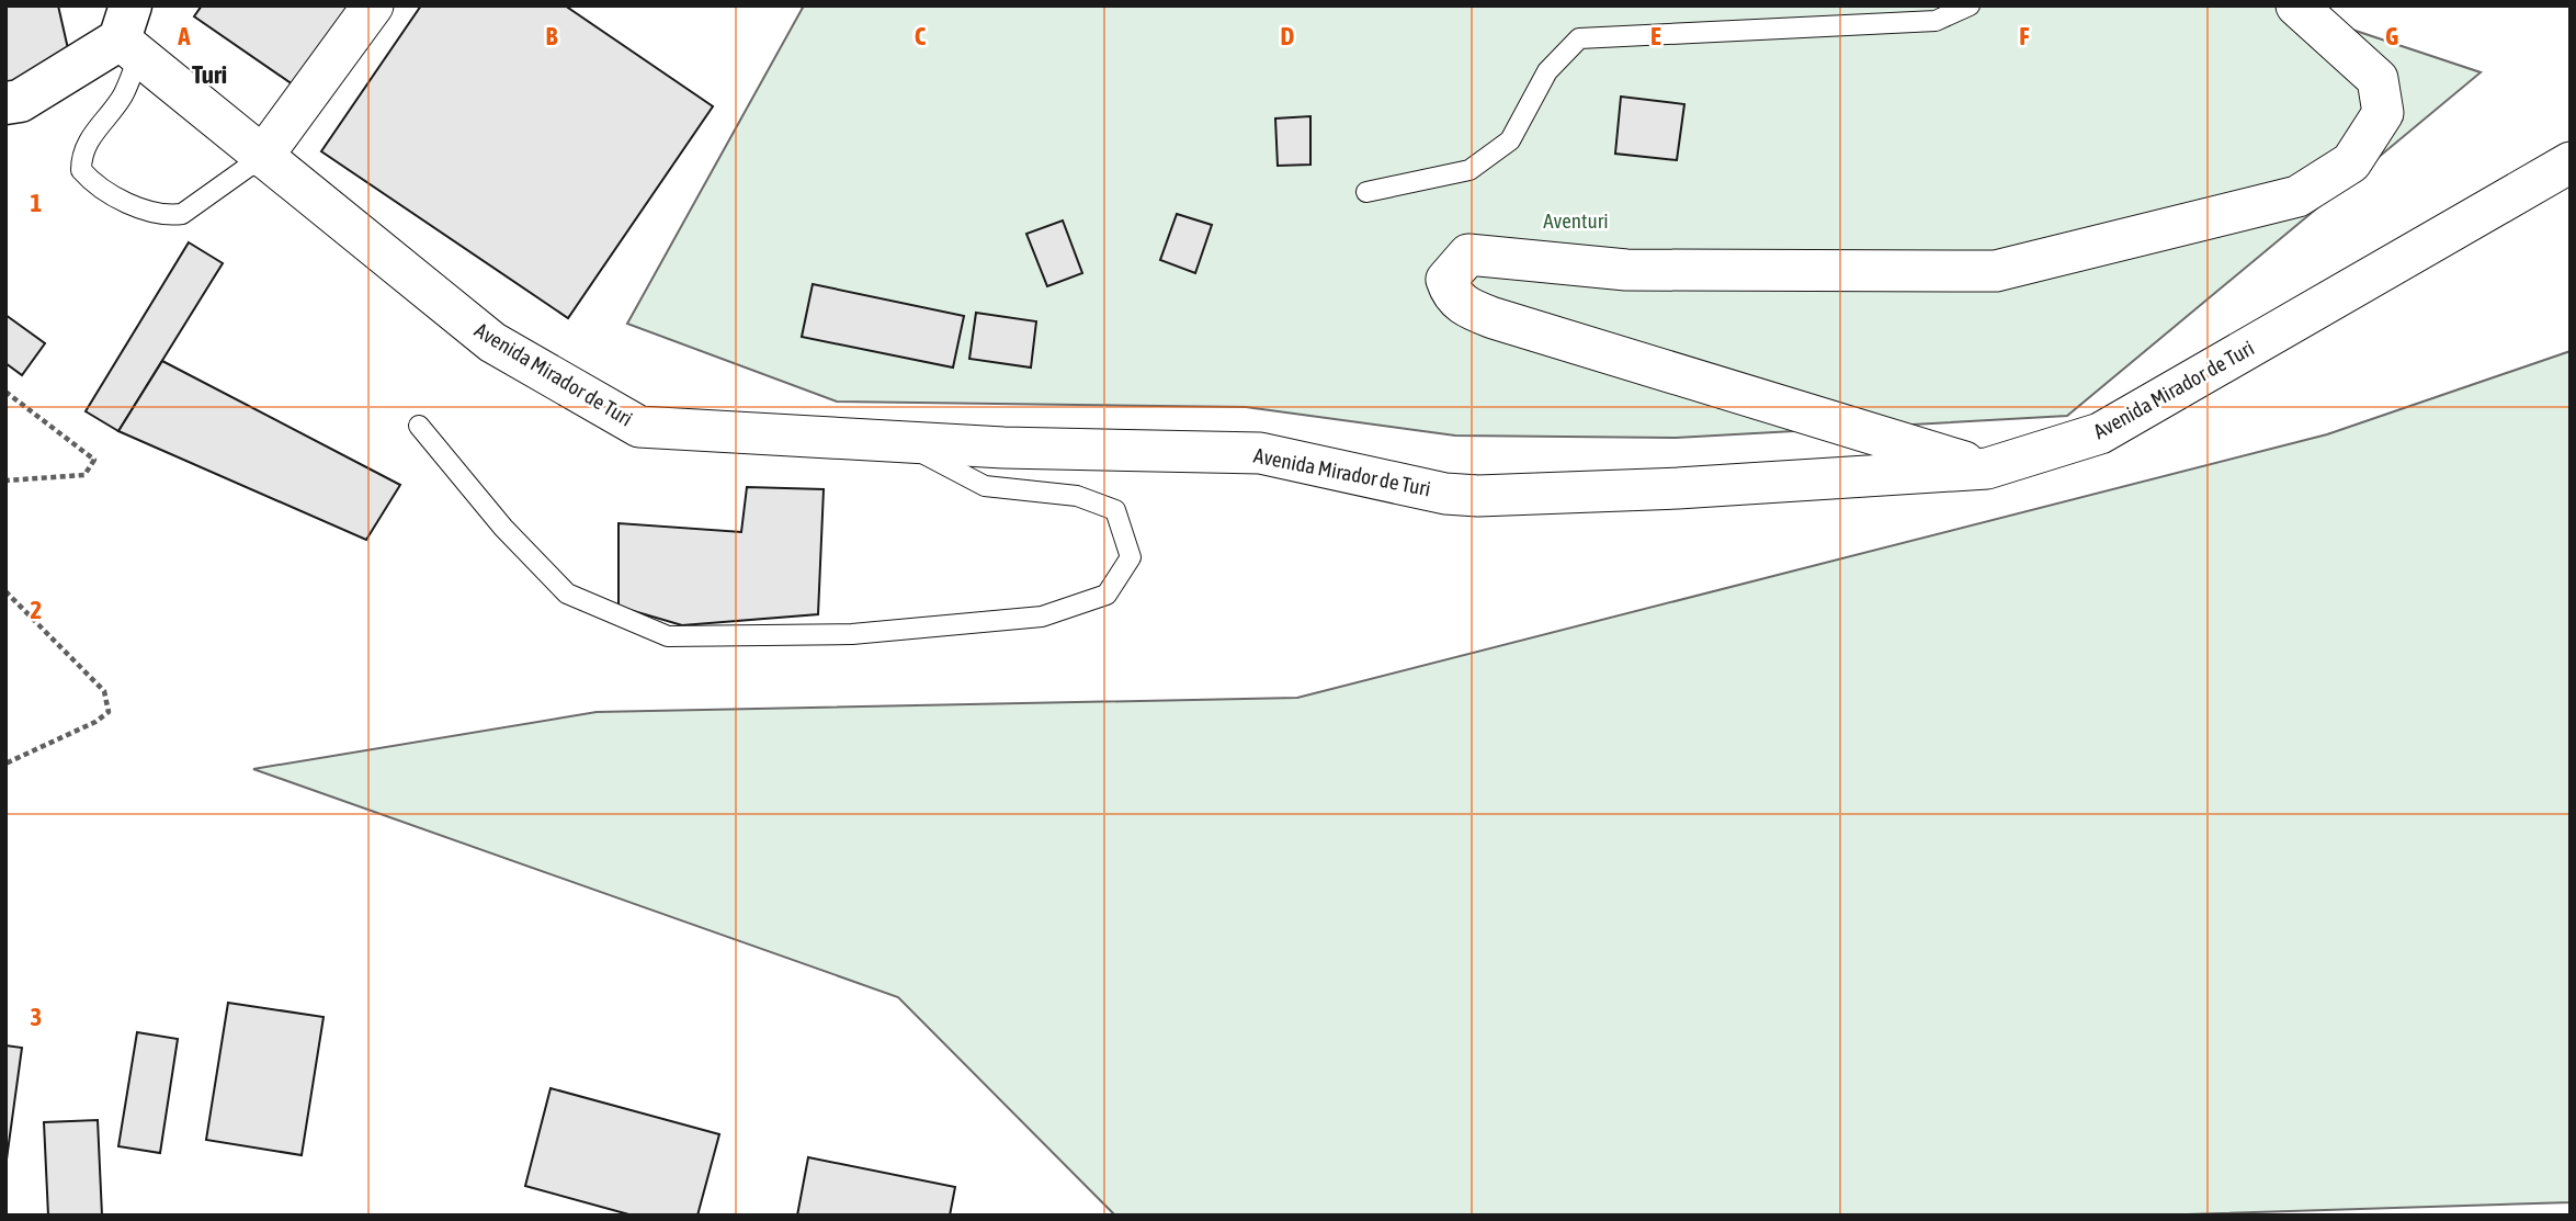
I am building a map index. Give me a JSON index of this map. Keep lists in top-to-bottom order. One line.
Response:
{"streets":{"street":["Avenida Mirador de Turi"]},"districts":["Turi"],"parks":["Aventuri"],"grid":{"columns":["A","B","C","D","E","F","G"],"rows":["1","2","3"]}}
